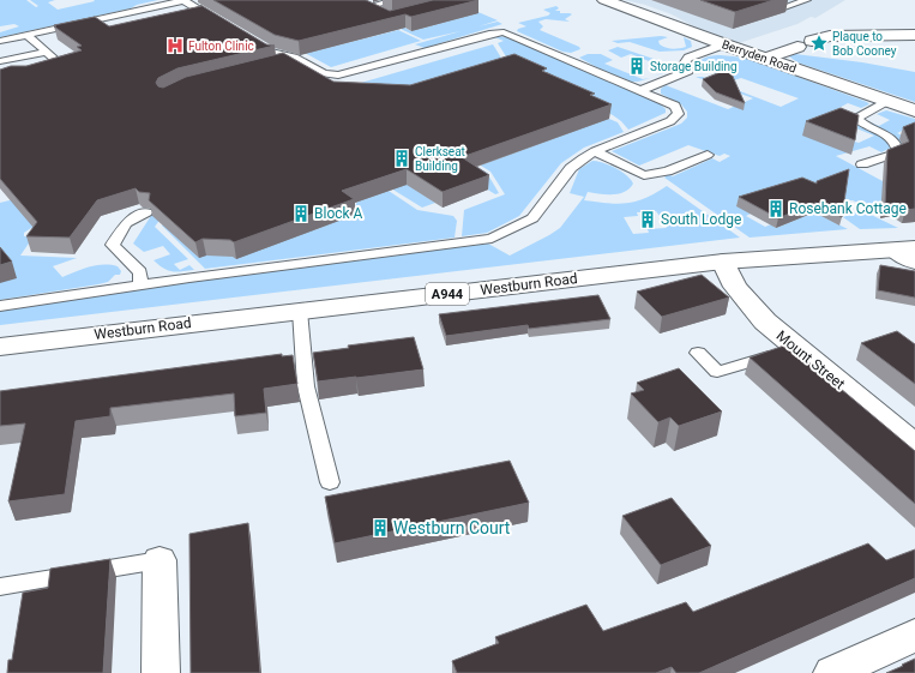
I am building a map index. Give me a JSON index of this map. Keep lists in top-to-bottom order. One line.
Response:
{"streets":{"main road":["Berryden Road","Westburn Road","A944","Mount Street"]},"crossings":[["Westburn Road","Mount Street"]],"places":{"place":["Plaque to Bob Cooney"],"hospital":["Fulton Clinic"],"building":["Storage Building","Clerkseat Building","Rosebank Cottage","Block A","South Lodge","Westburn Court"]}}
